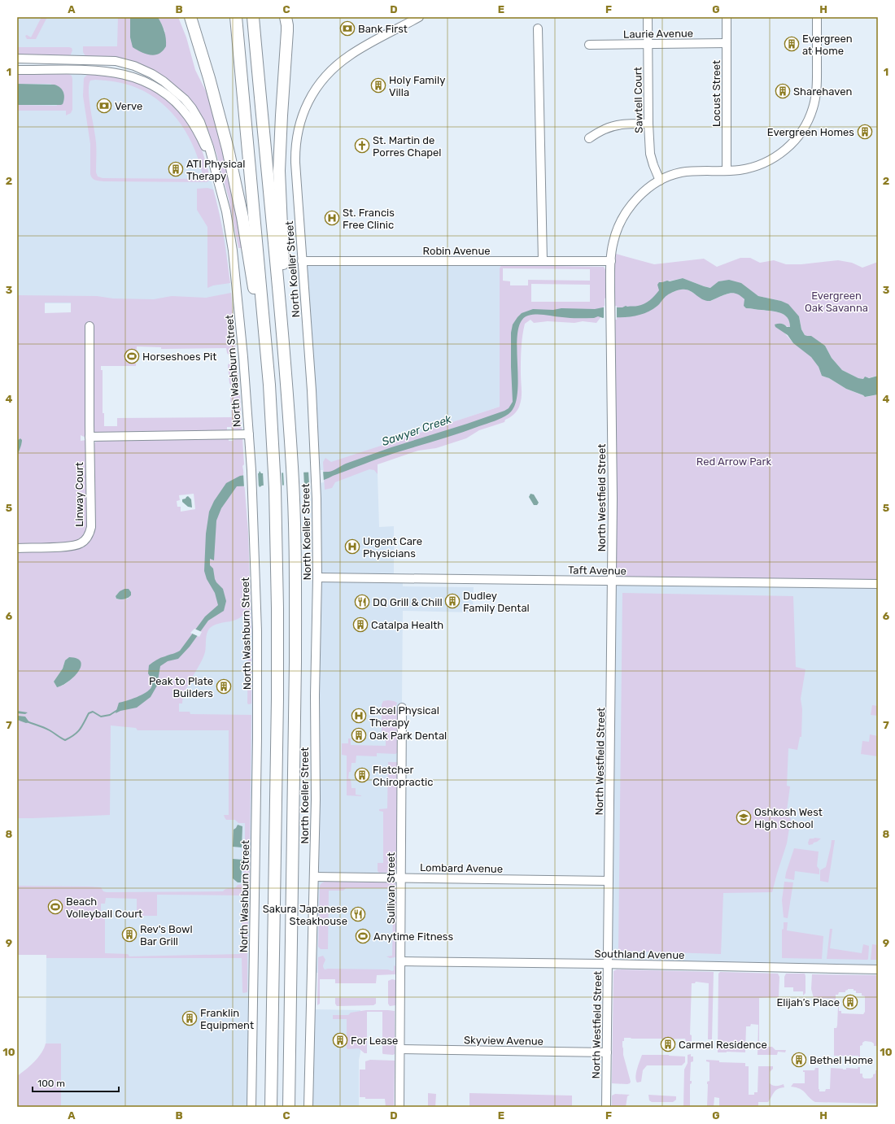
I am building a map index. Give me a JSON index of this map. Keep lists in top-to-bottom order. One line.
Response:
{"streets":{"street":["Laurie Avenue","Locust Street","Sawtell Court","Robin Avenue","North Koeller Street","North Washburn Street","Linway Court","North Westfield Street","Taft Avenue","Lombard Avenue","Sullivan Street","Southland Avenue","Skyview Avenue"]},"crossings":[["Laurie Avenue","Locust Street"],["Laurie Avenue","Sawtell Court"],["Locust Street","North Westfield Street"],["Sawtell Court","North Westfield Street"],["Robin Avenue","North Koeller Street"],["Robin Avenue","North Westfield Street"],["North Koeller Street","Taft Avenue"],["North Koeller Street","Lombard Avenue"],["North Westfield Street","Taft Avenue"],["North Westfield Street","Lombard Avenue"],["North Westfield Street","Southland Avenue"],["North Westfield Street","Skyview Avenue"],["Lombard Avenue","Sullivan Street"],["Sullivan Street","Southland Avenue"],["Sullivan Street","Skyview Avenue"]],"water":["Sawyer Creek"],"parks":["Evergreen Oak Savanna","Red Arrow Park"],"places":{"bank":["Bank First","Verve"],"building":["Evergreen at Home","Holy Family Villa","Sharehaven","Evergreen Homes","ATI Physical Therapy","Dudley Family Dental","Catalpa Health","Peak to Plate Builders","Oak Park Dental","Fletcher Chiropractic","Rev's Bowl Bar Grill","Elijah’s Place","Franklin Equipment","For Lease","Carmel Residence","Bethel Home"],"church":["St. Martin de Porres Chapel"],"hospital":["St. Francis Free Clinic","Urgent Care Physicians","Excel Physical Therapy"],"sports":["Horseshoes Pit","Beach Volleyball Court","Anytime Fitness"],"restaurant":["DQ Grill & Chill","Sakura Japanese Steakhouse"],"school or university":["Oshkosh West High School"]},"scale_bar":"100 m","grid":{"columns":["A","B","C","D","E","F","G","H"],"rows":["1","2","3","4","5","6","7","8","9","10"]}}
